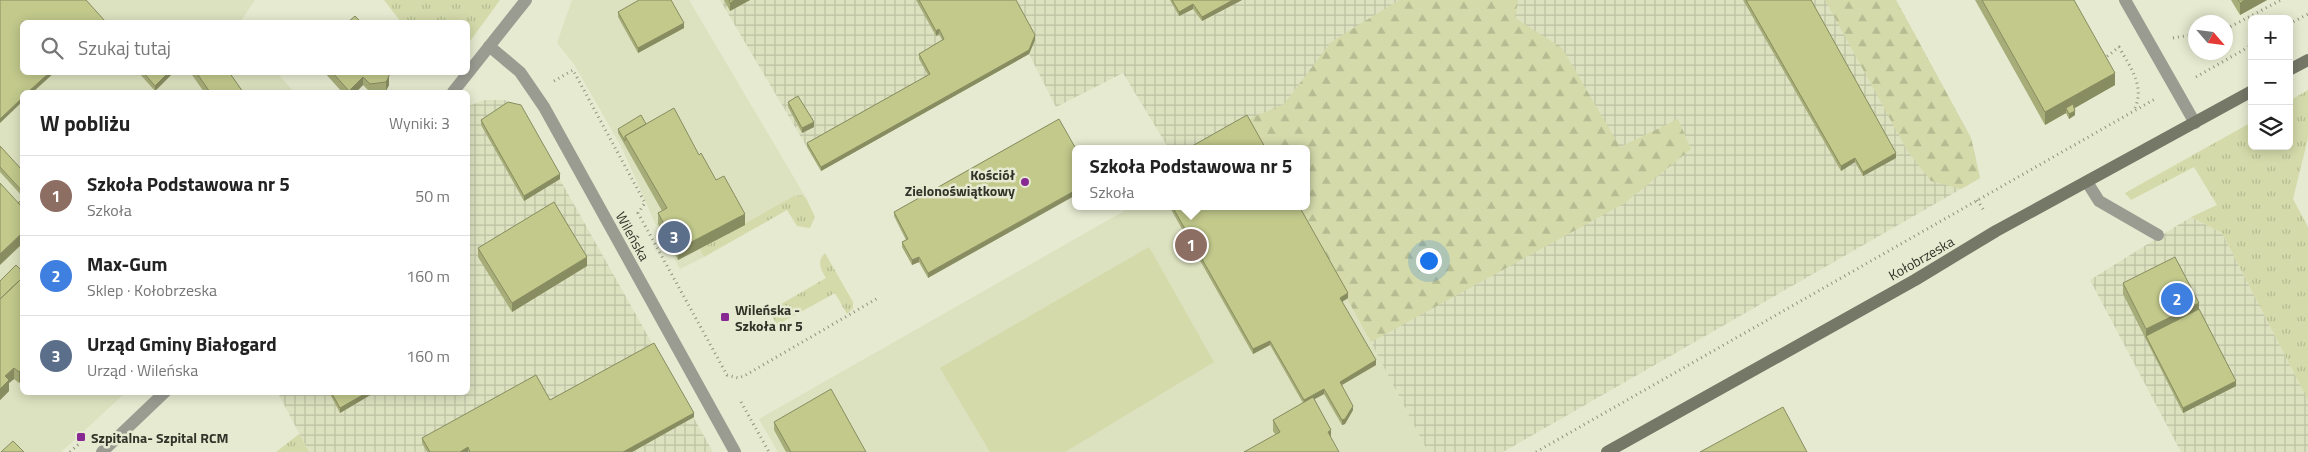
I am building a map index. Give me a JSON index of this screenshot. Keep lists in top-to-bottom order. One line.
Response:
{"streets":{"main road":["Kołobrzeska"],"street":["Wileńska"]},"places":{"other":["Kościół Zielonoświątkowy"],"transit":["Wileńska - Szkoła nr 5","Szpitalna- Szpital RCM"]},"north":"bottom right","page":{"map_buttons":["+","−"],"search":"Szukaj tutaj","heading":["W pobliżu","Wyniki: 3"],"popup":["Szkoła Podstawowa nr 5","Szkoła"],"list":[{"mark":"1","name":"Szkoła Podstawowa nr 5","note":"Szkoła","value":"50 m"},{"mark":"2","name":"Max-Gum","note":"Sklep · Kołobrzeska","value":"160 m"},{"mark":"3","name":"Urząd Gminy Białogard","note":"Urząd · Wileńska","value":"160 m"}],"pins":["3","1","2"]}}
